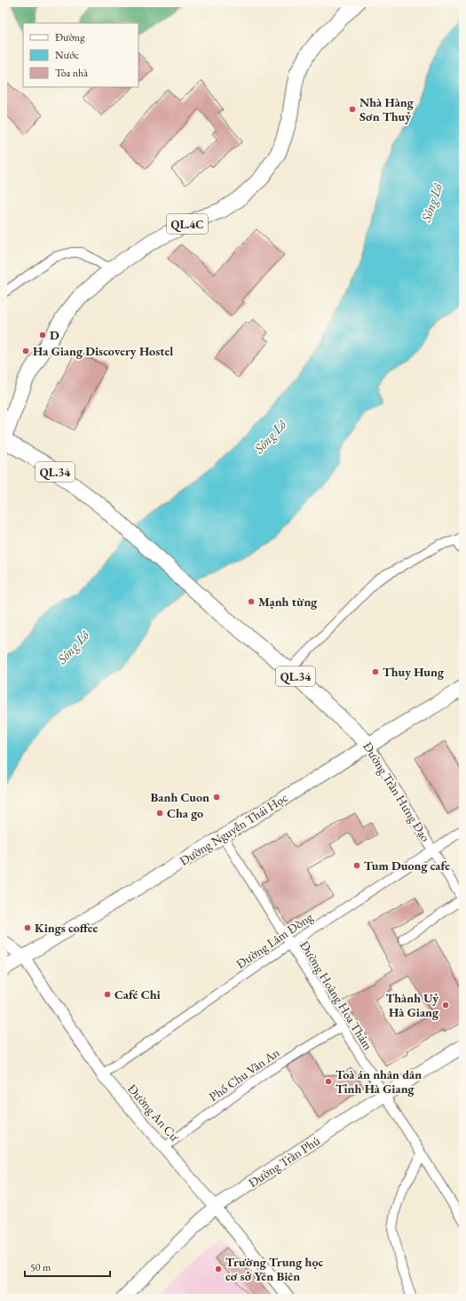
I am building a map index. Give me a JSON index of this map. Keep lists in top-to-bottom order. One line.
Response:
{"streets":{"highway":["QL.4C","QL.34","Đường Trần Hưng Đạo","Đường Nguyễn Thái Học"],"main road":["Đường Trần Phú"],"street":["Đường Lâm Đồng","Đường Hoàng Hoa Thám","Phố Chu Văn An","Đường An Cư"]},"crossings":[["QL.4C","Đường Trần Hưng Đạo"],["Đường Trần Hưng Đạo","Đường Nguyễn Thái Học"],["Đường Trần Hưng Đạo","Đường Lâm Đồng"],["Đường Nguyễn Thái Học","Đường Hoàng Hoa Thám"],["Đường Nguyễn Thái Học","Đường An Cư"],["Đường Lâm Đồng","Đường Hoàng Hoa Thám"],["Đường Lâm Đồng","Đường An Cư"],["Đường Hoàng Hoa Thám","Phố Chu Văn An"],["Đường Hoàng Hoa Thám","Đường Trần Phú"],["Phố Chu Văn An","Đường An Cư"],["Đường An Cư","Đường Trần Phú"]],"water":["Sông Lô"],"places":["Nhà Hàng Sơn Thuỷ","D","Ha Giang Discovery Hostel","Mạnh từng","Thuy Hung","Banh Cuon","Cha go","Tum Duong cafe","Kings coffee","Café Chi","Thành Uỷ Hà Giang","Toà án nhân dân Tỉnh Hà Giang","Trường Trung học cơ sở Yên Biên"],"legend":["Đường","Nước","Tòa nhà"],"scale_bar":"50 m"}
